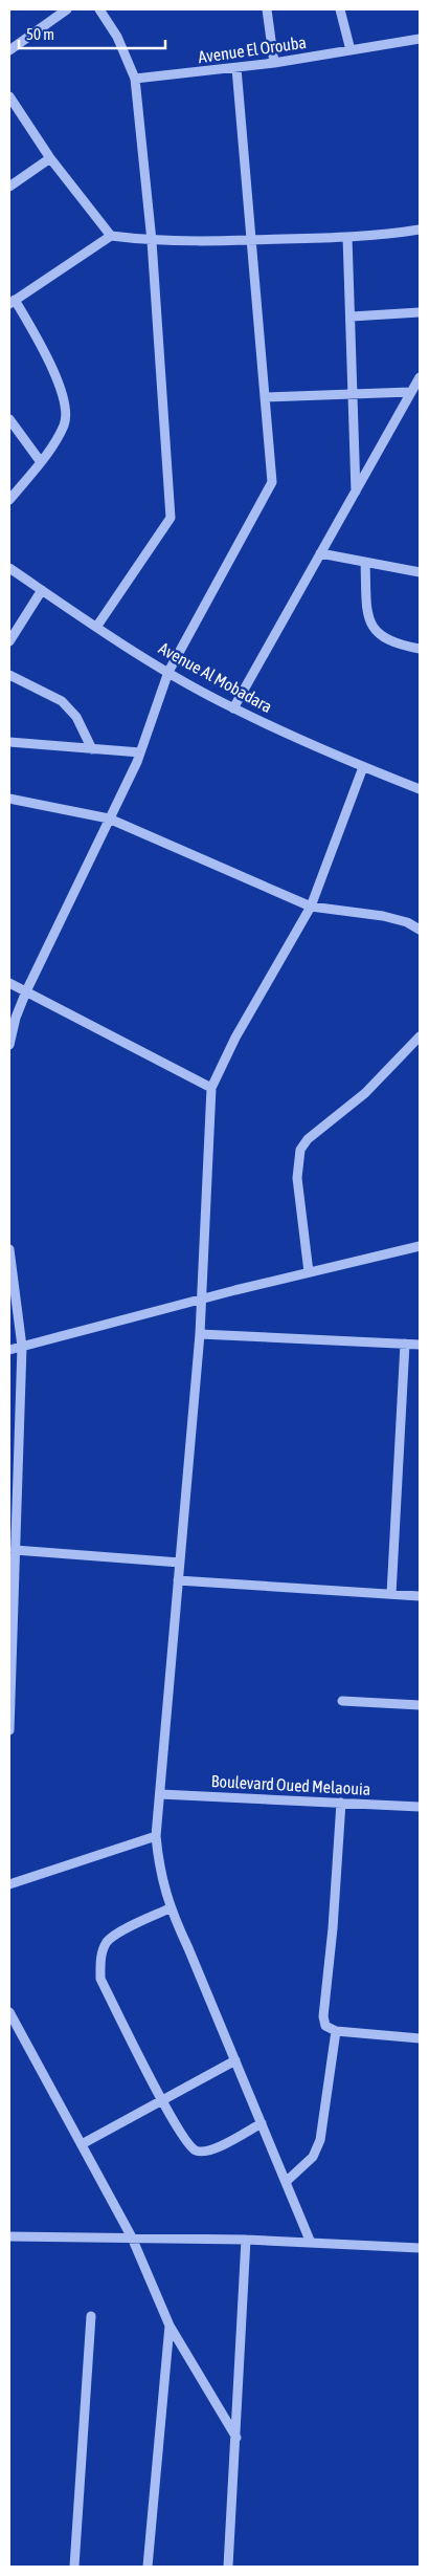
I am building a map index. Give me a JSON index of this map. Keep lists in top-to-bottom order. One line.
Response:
{"streets":{"street":["Avenue El Orouba","Avenue Al Mobadara","Boulevard Oued Melaouia"]},"scale_bar":"50 m"}
